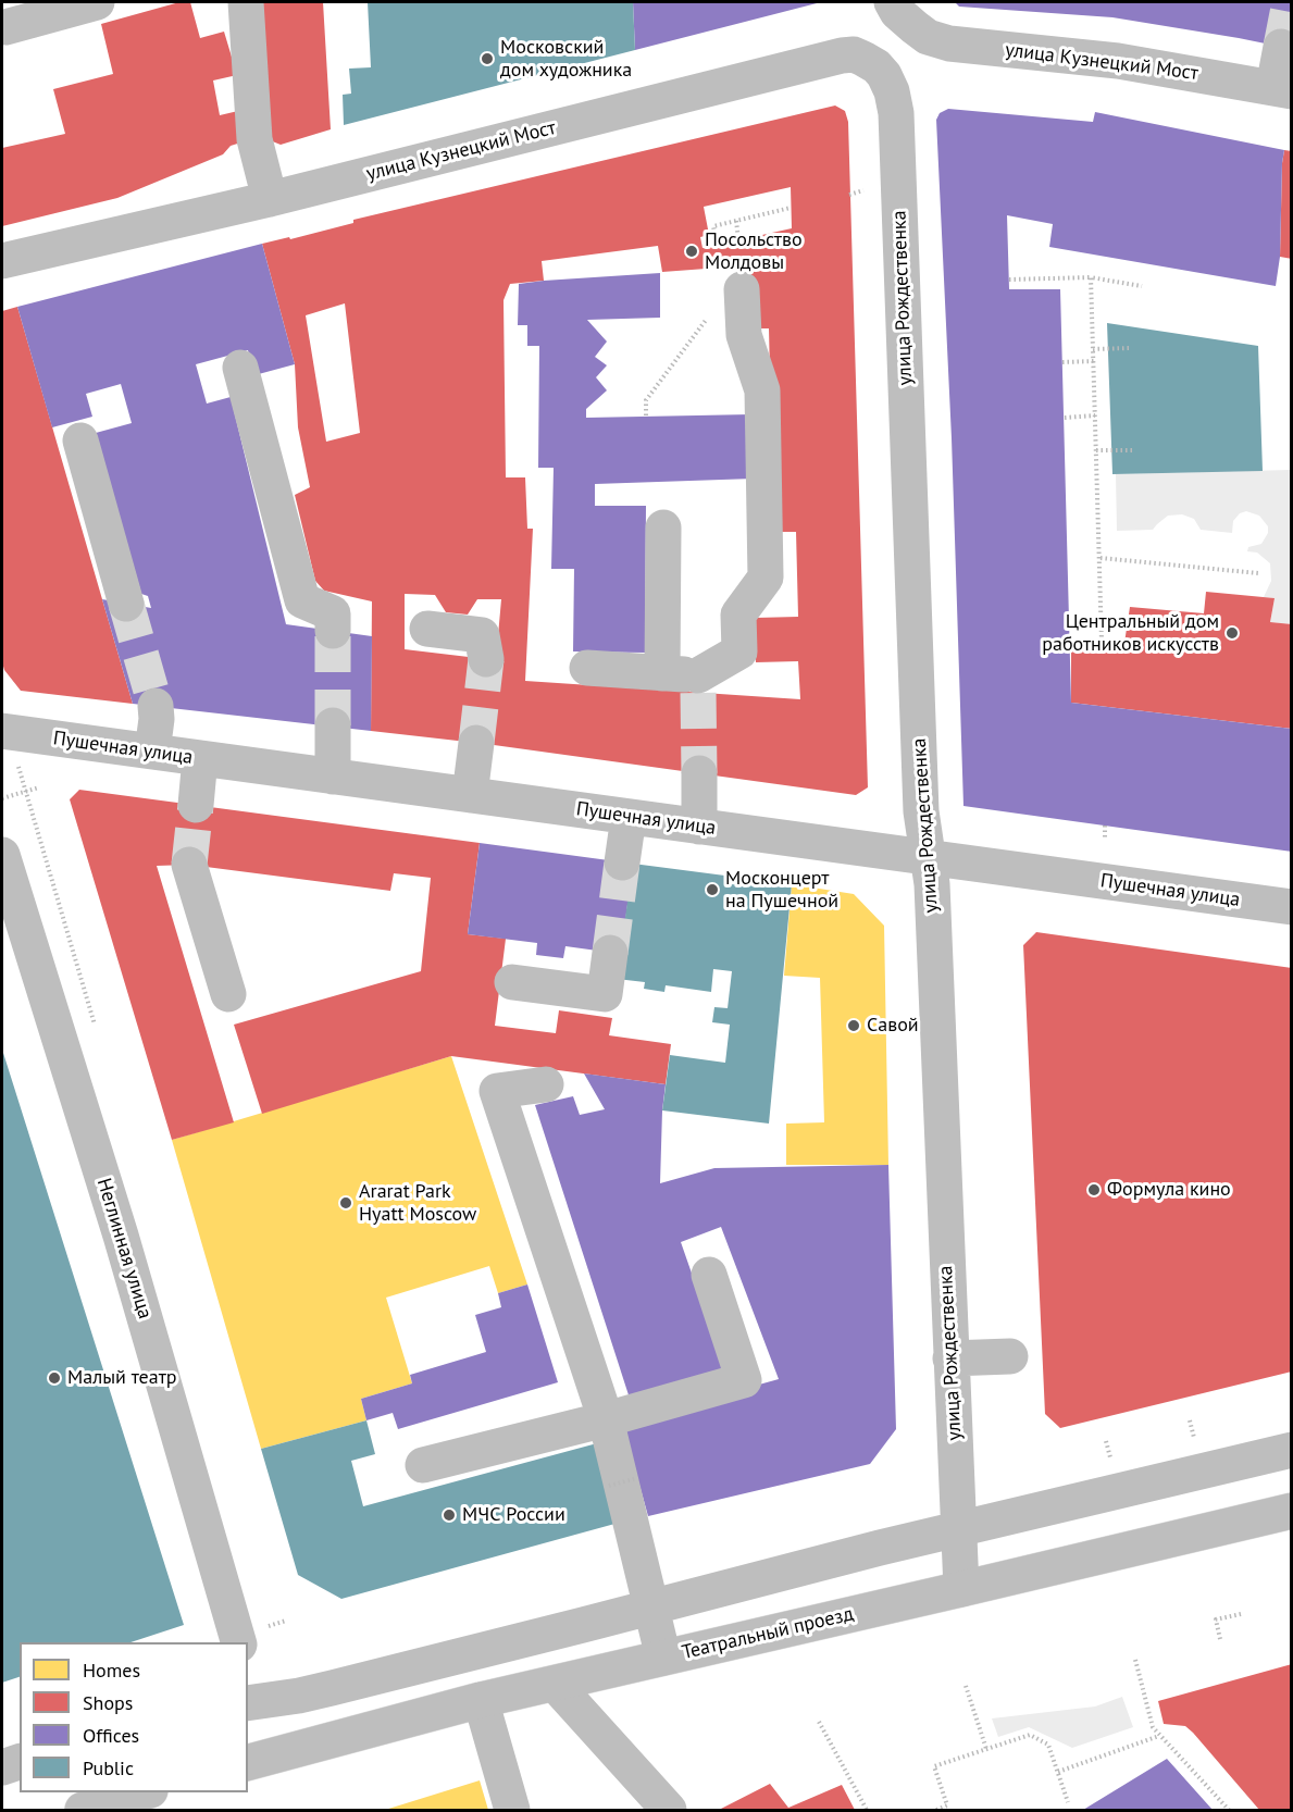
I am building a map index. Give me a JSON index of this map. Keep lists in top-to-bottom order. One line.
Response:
{"streets":{"street":["улица Кузнецкий Мост","улица Рождественка","Пушечная улица","Неглинная улица","Театральный проезд"]},"crossings":[["улица Кузнецкий Мост","улица Рождественка"],["улица Рождественка","Пушечная улица"],["улица Рождественка","Театральный проезд"]],"places":["Московский дом художника","Посольство Молдовы","Центральный дом работников искусств","Москонцерт на Пушечной","Савой","Формула кино","Ararat Park Hyatt Moscow","Малый театр","МЧС России"],"legend":["Homes","Shops","Offices","Public"]}
